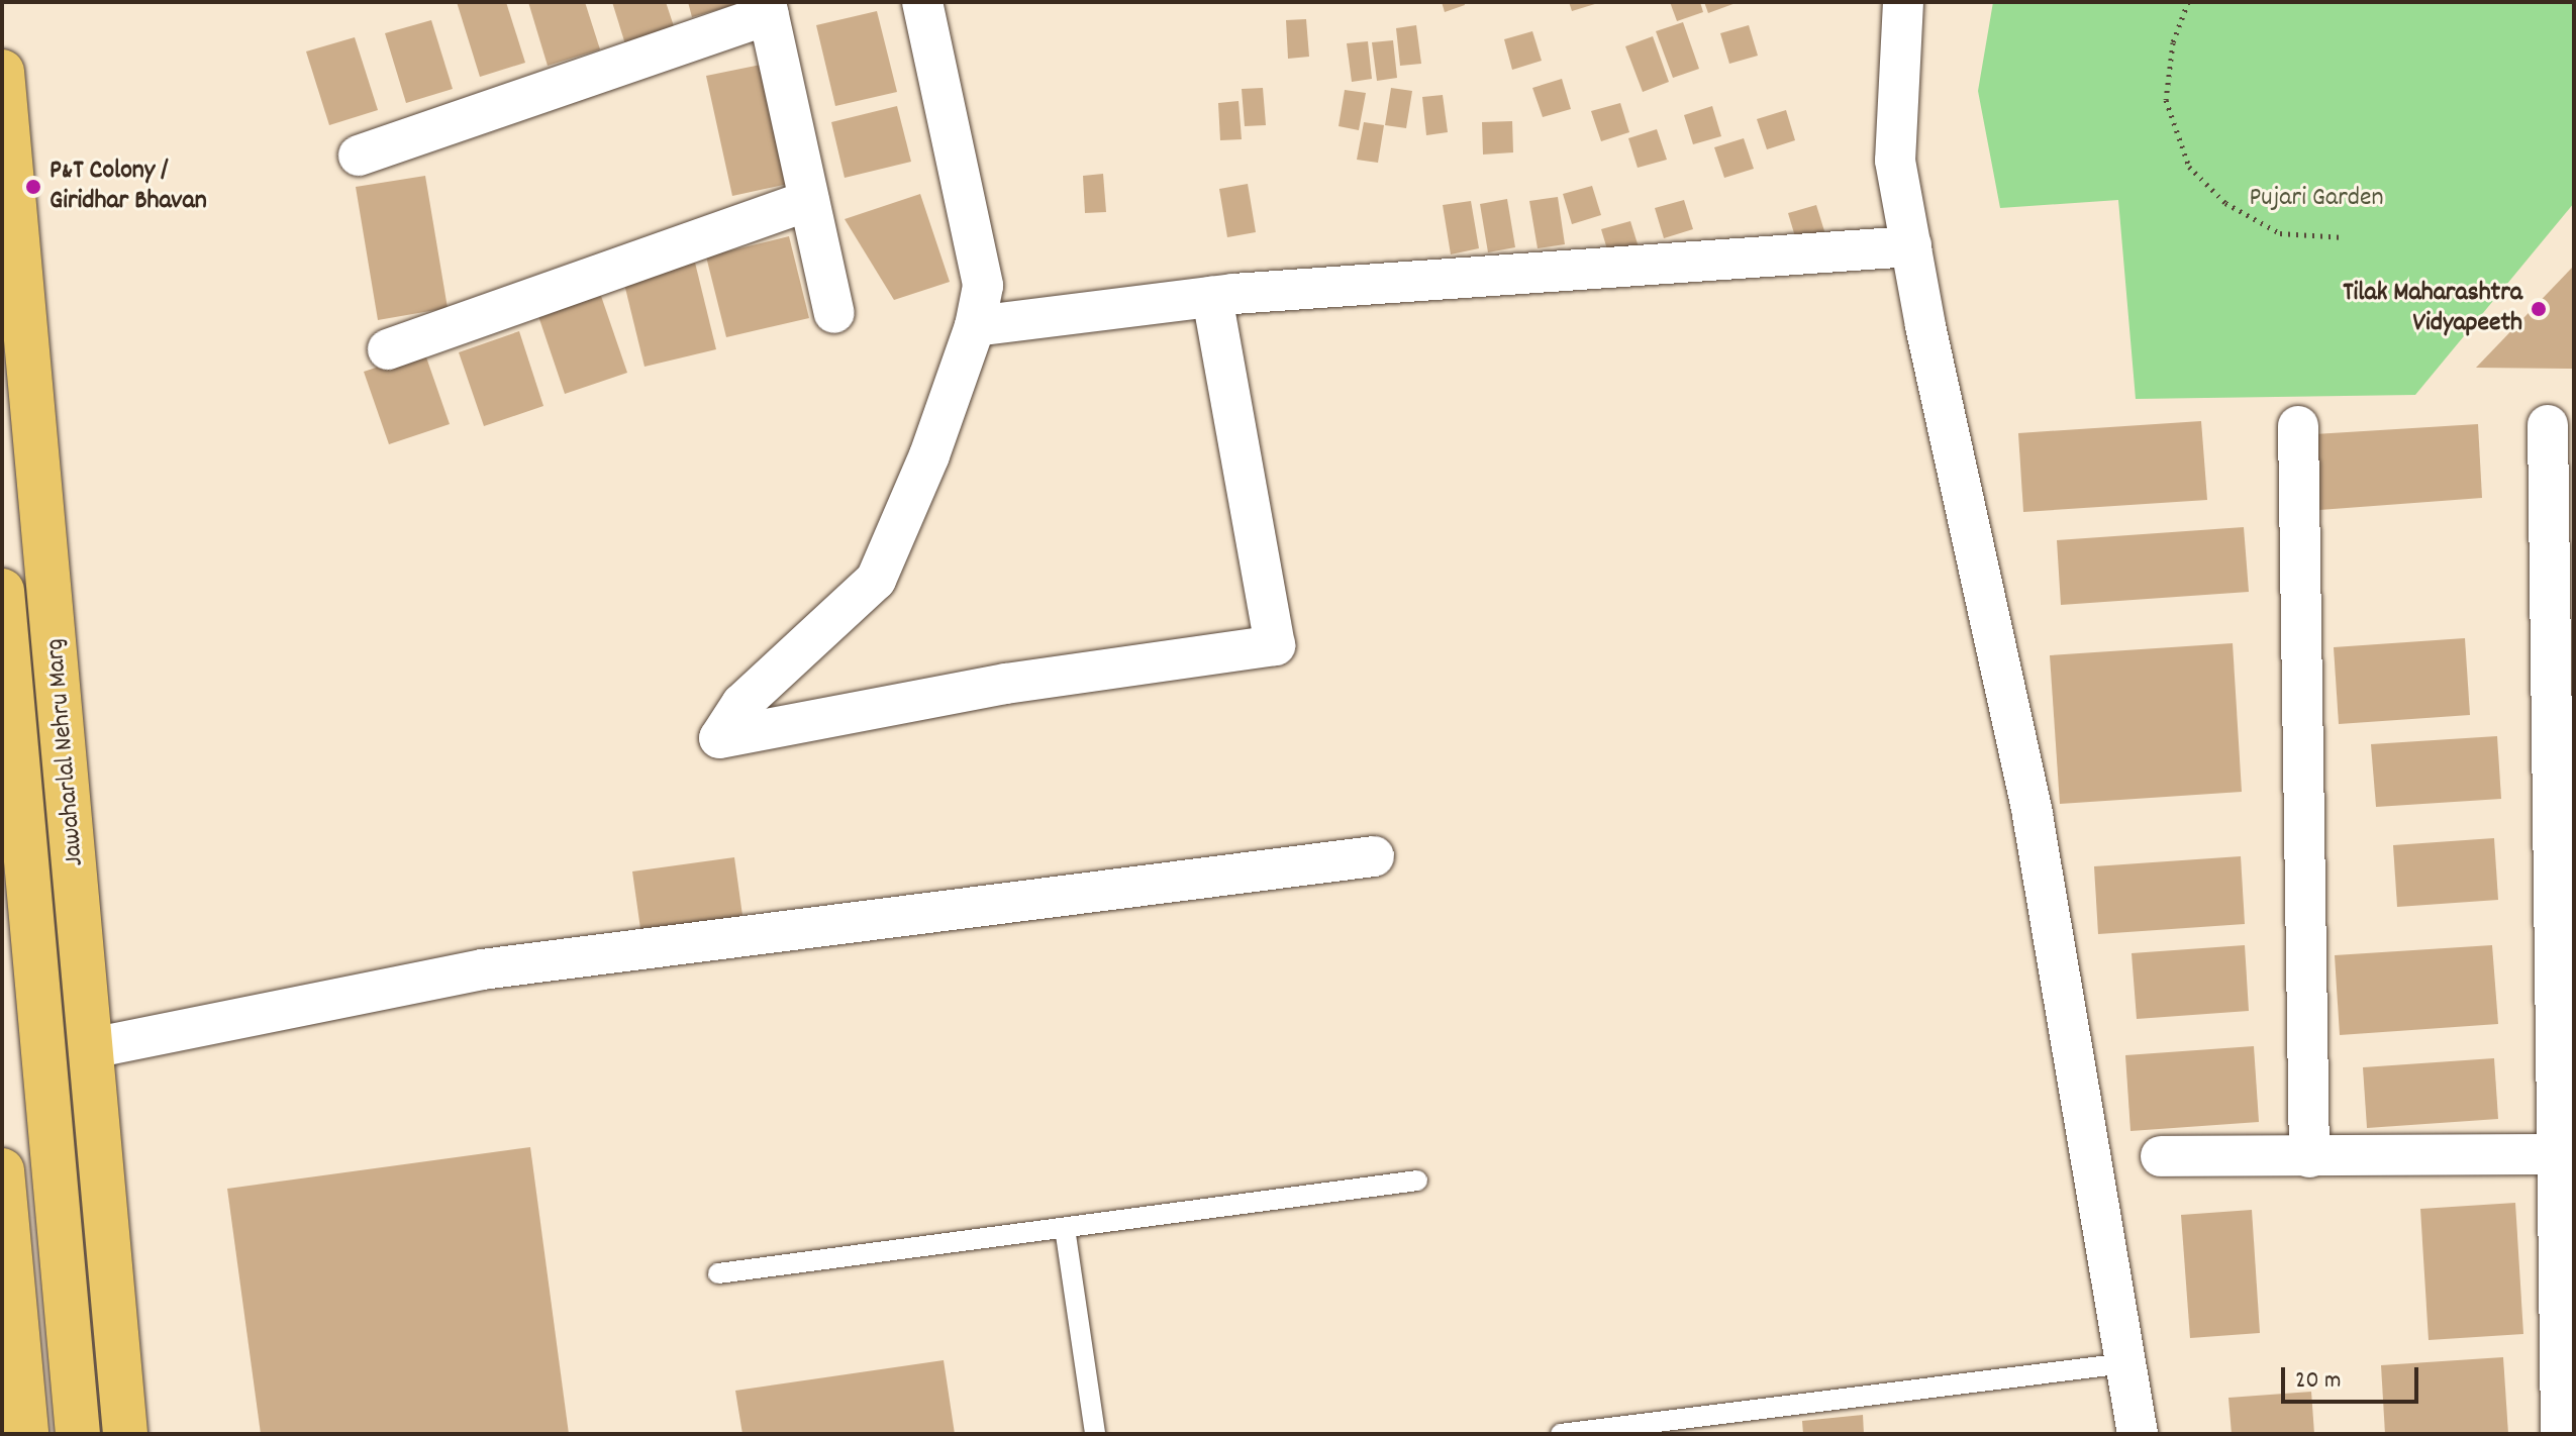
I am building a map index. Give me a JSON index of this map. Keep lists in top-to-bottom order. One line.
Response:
{"streets":{"main road":["Jawaharlal Nehru Marg"]},"parks":["Pujari Garden"],"places":["P&T Colony / Giridhar Bhavan","Tilak Maharashtra Vidyapeeth"],"scale_bar":"20 m"}
